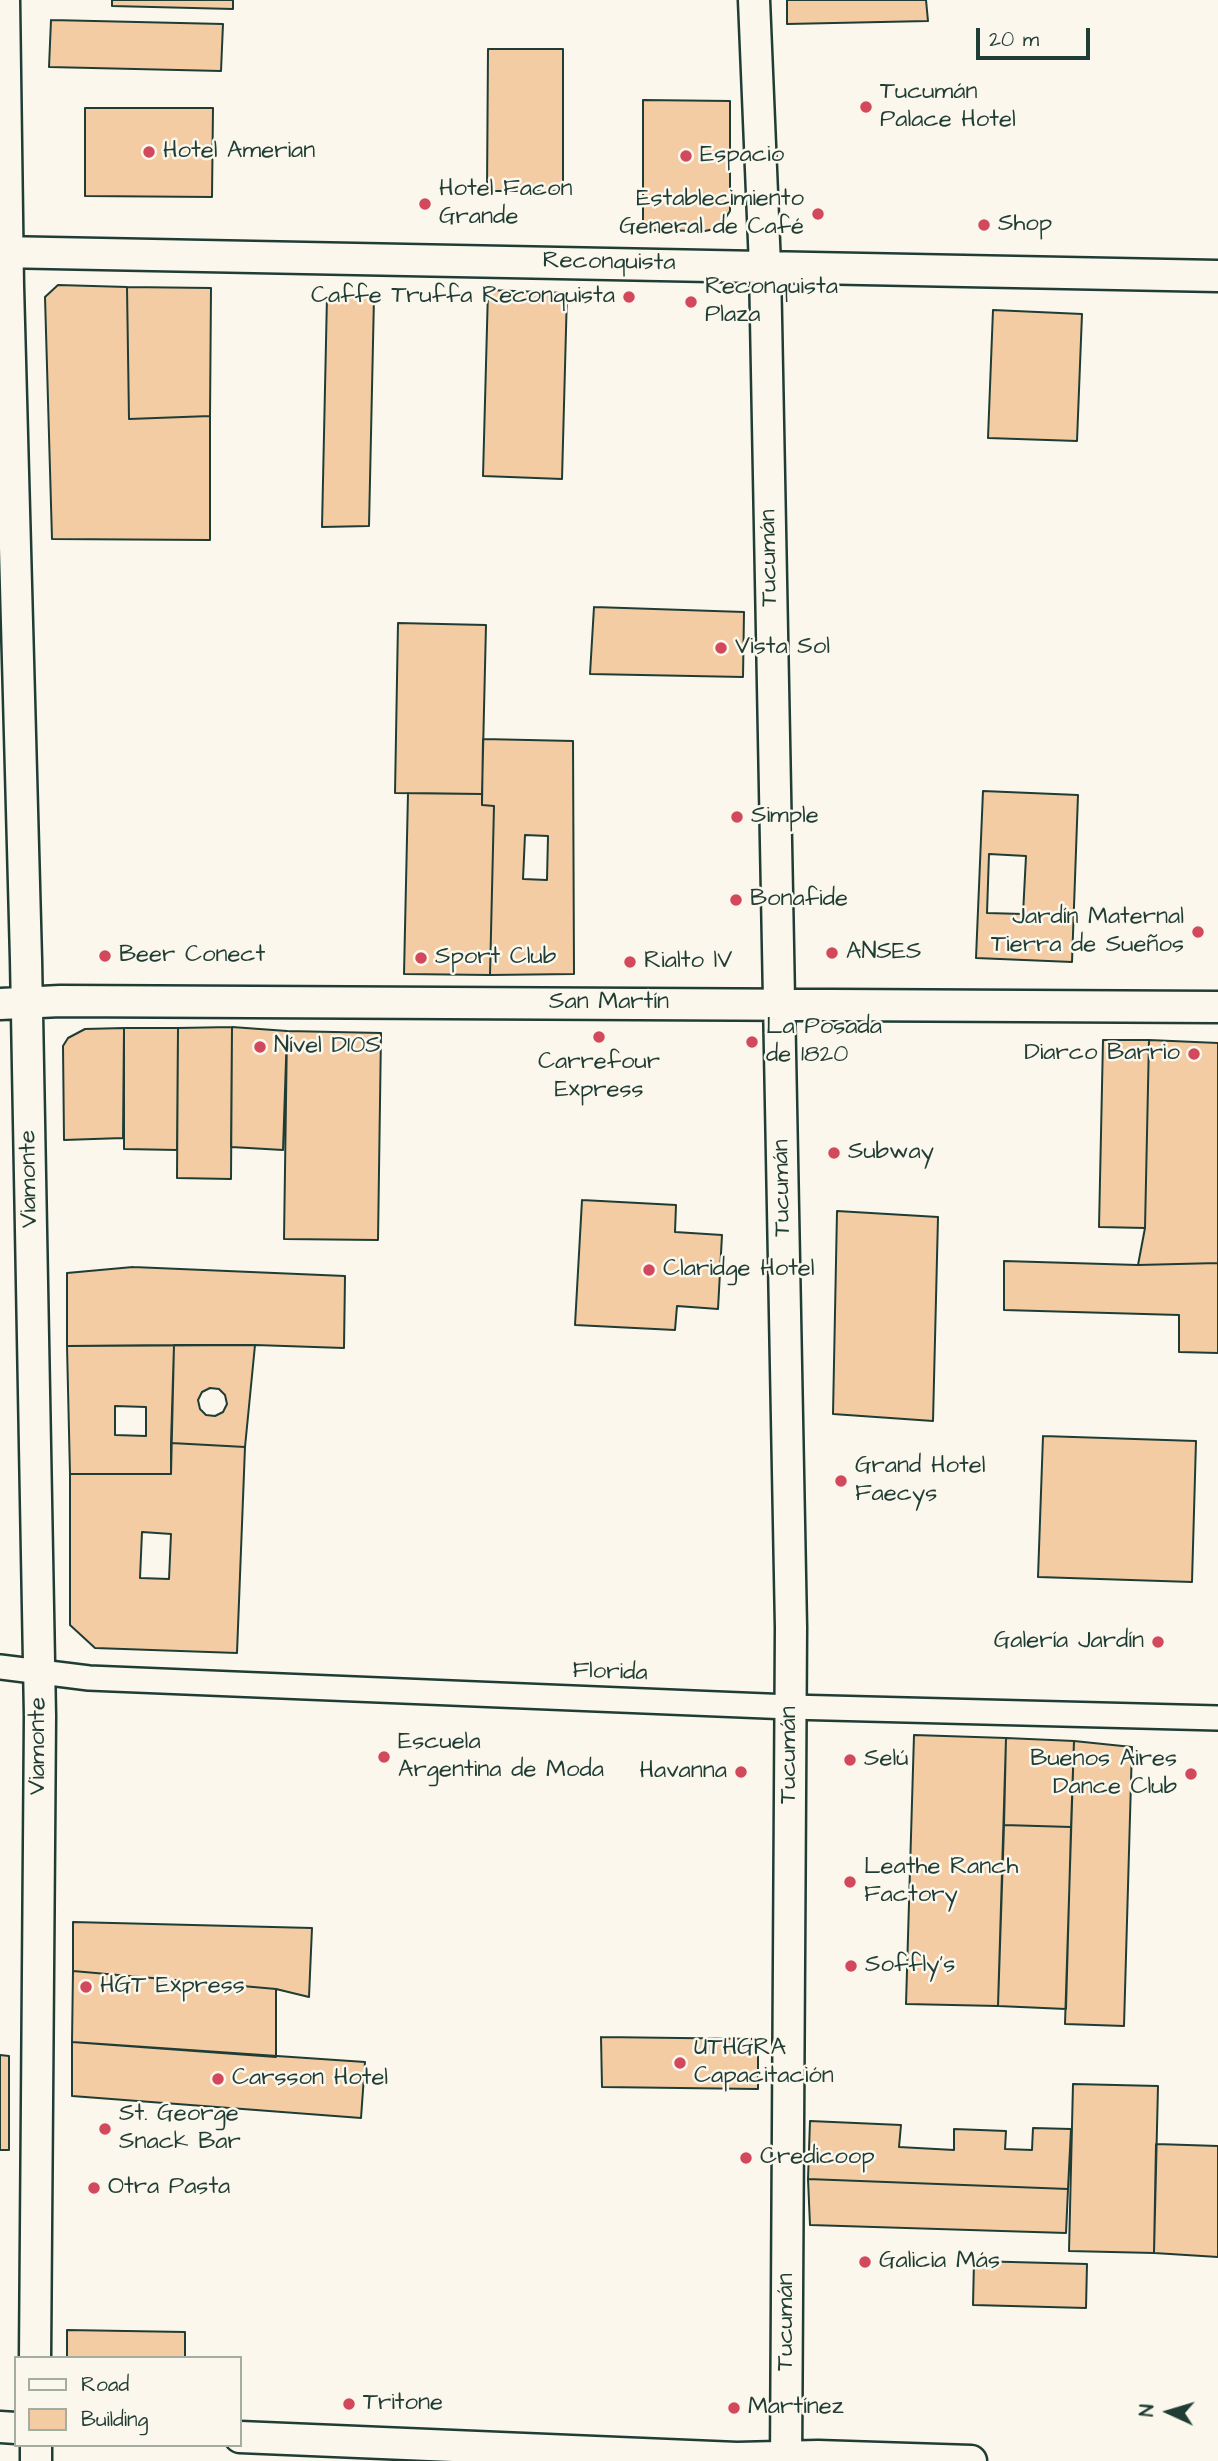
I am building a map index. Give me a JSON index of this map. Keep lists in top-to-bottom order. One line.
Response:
{"streets":{"street":["Reconquista","Tucumán","San Martín","Viamonte","Florida"]},"crossings":[["Reconquista","Tucumán"],["Reconquista","Viamonte"],["Tucumán","San Martín"],["Tucumán","Florida"],["San Martín","Viamonte"],["Viamonte","Florida"]],"places":["Tucumán Palace Hotel","Hotel Amerian","Espacio","Hotel Facon Grande","Establecimiento General de Café","Shop","Caffe Truffa Reconquista","Reconquista Plaza","Vista Sol","Simple","Bonafide","Jardín Maternal Tierra de Sueños","ANSES","Beer Conect","Sport Club","Rialto lV","Carrefour Express","La Posada de 1820","Nível D10S","Diarco Barrio","Subway","Claridge Hotel","Grand Hotel Faecys","Galería Jardín","Escuela Argentina de Moda","Selú","Havanna","Buenos Aires Dance Club","Leathe Ranch Factory","Soffly's","HGT Express","UTHGRA Capacitación","Carsson Hotel","St. George Snack Bar","Credicoop","Otra Pasta","Galicia Más","Tritone","Martínez"],"legend":["Road","Building"],"scale_bar":"20 m","north":"left"}
